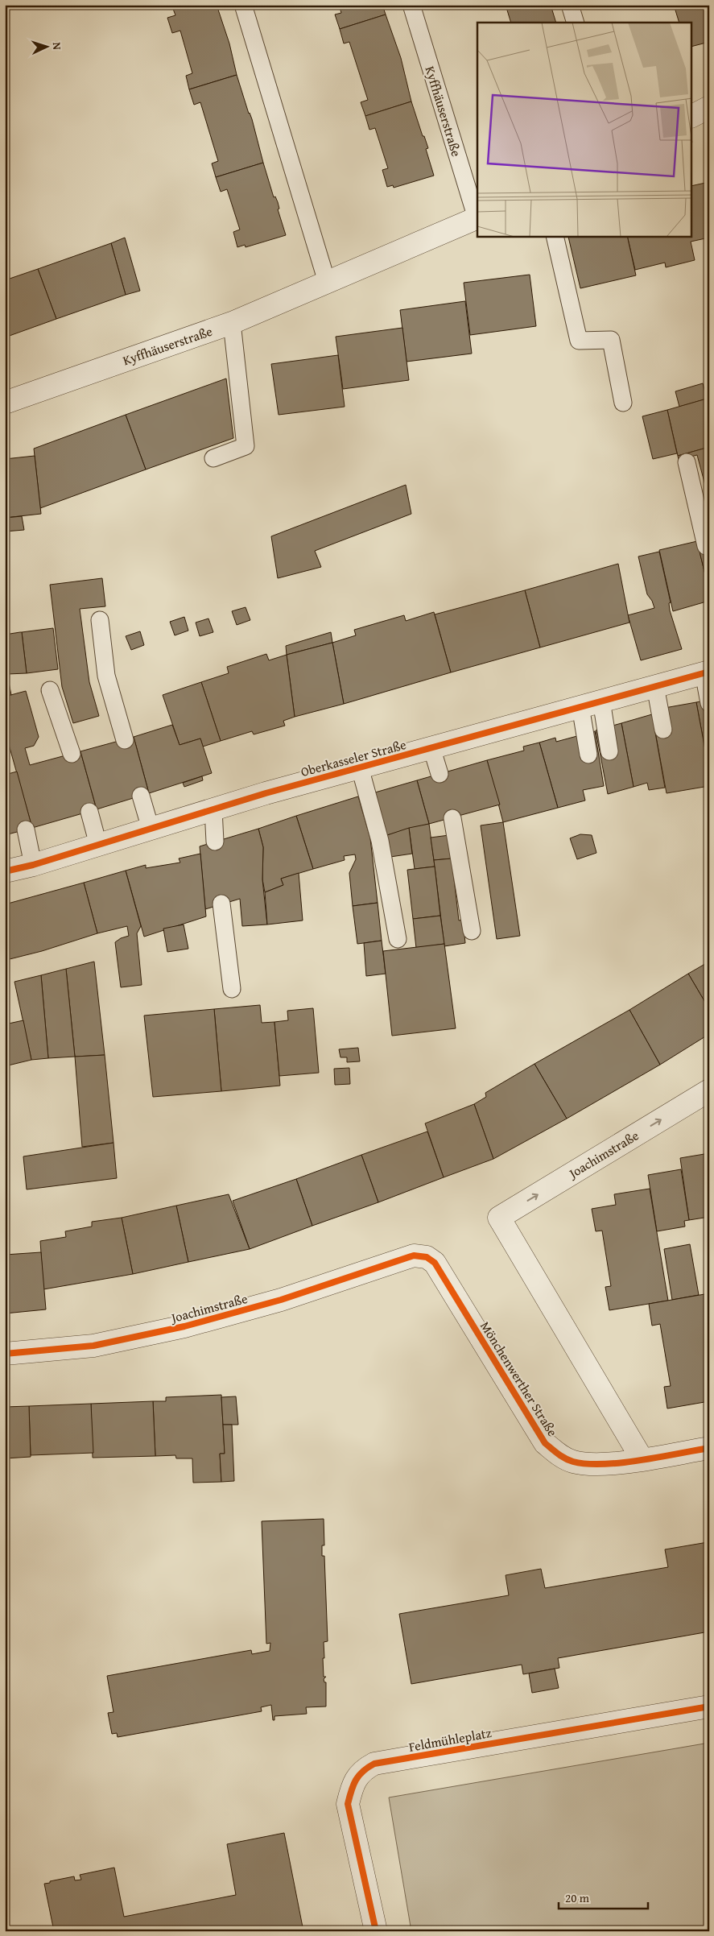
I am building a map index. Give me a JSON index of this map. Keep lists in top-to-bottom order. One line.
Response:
{"streets":{"street":["Kyffhäuserstraße","Oberkasseler Straße","Joachimstraße","Mönchenwerther Straße","Feldmühleplatz"]},"crossings":[["Joachimstraße","Mönchenwerther Straße"]],"scale_bar":"20 m","north":"right"}
